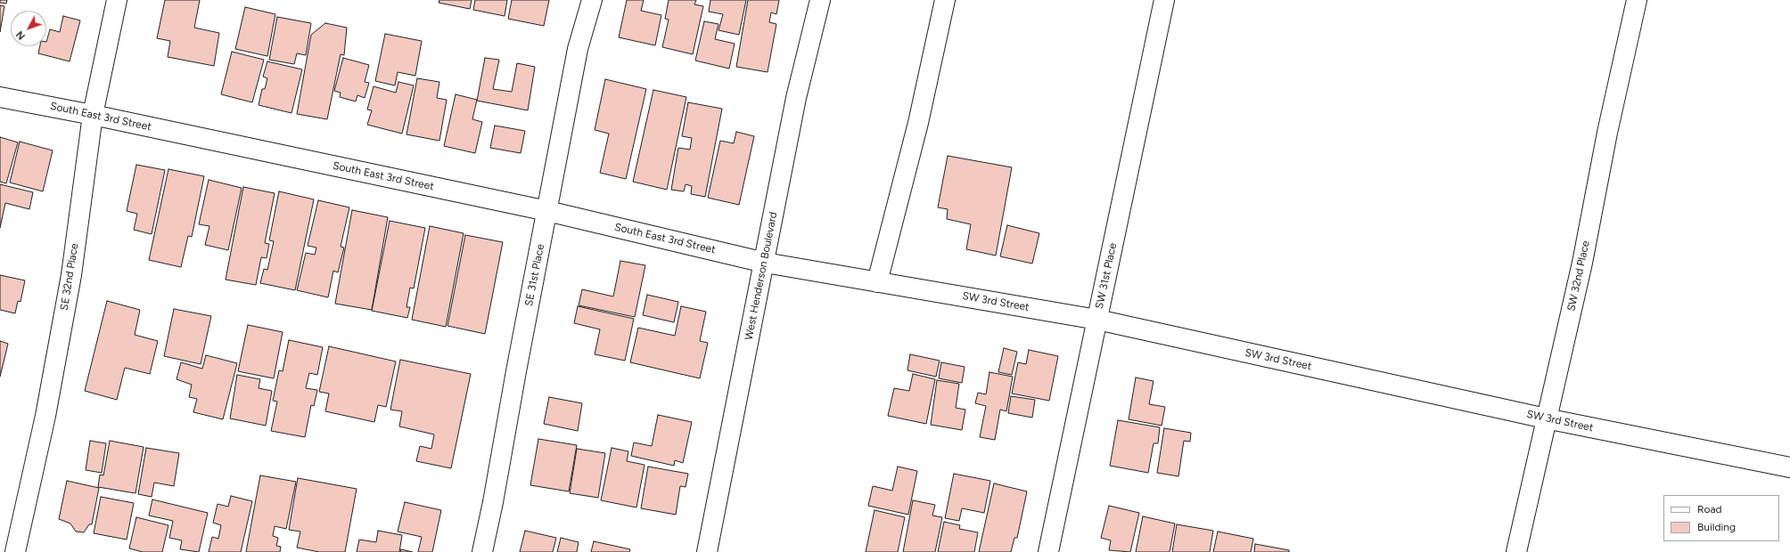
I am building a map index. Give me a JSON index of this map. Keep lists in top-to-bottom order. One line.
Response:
{"streets":{"street":["South East 3rd Street","SE 31st Place","West Henderson Boulevard","SW 31st Place","SW 32nd Place","SE 32nd Place","SW 3rd Street"]},"crossings":[["South East 3rd Street","SE 31st Place"],["South East 3rd Street","West Henderson Boulevard"],["South East 3rd Street","SE 32nd Place"],["South East 3rd Street","SW 3rd Street"],["West Henderson Boulevard","SW 3rd Street"],["SW 31st Place","SW 3rd Street"],["SW 32nd Place","SW 3rd Street"]],"legend":["Road","Building"],"north":"bottom left"}
